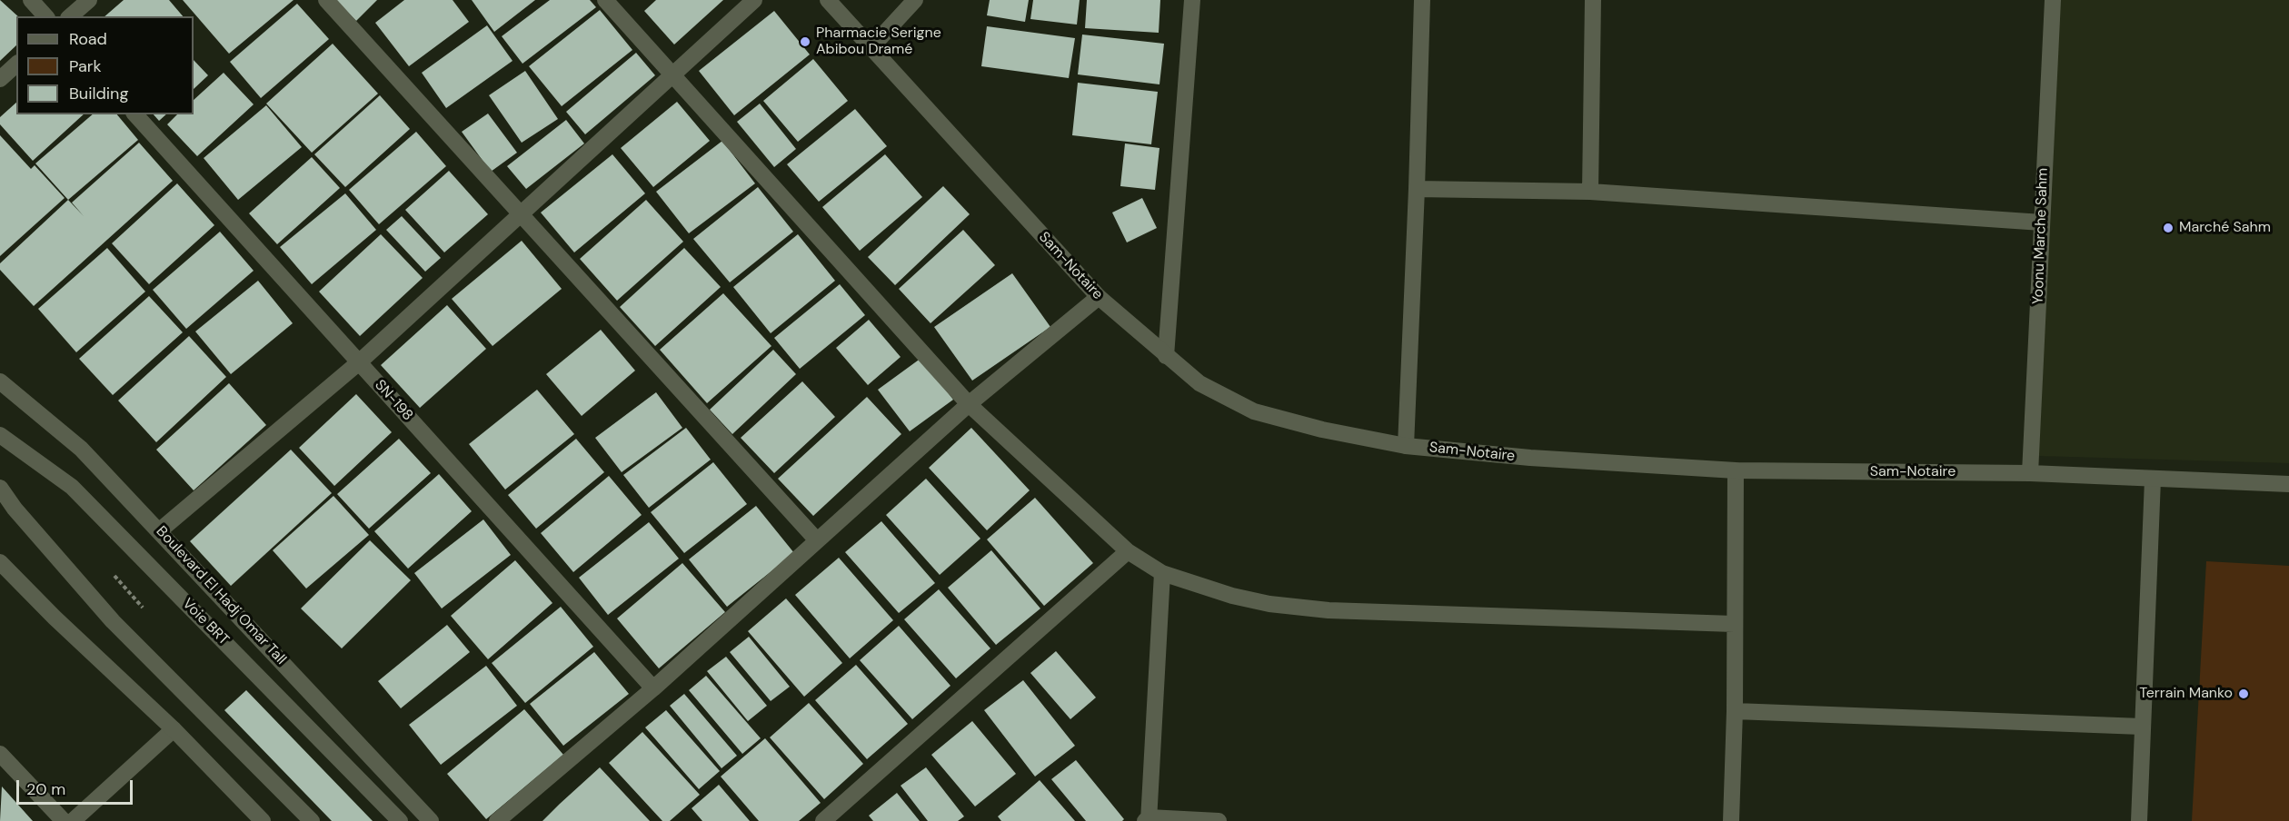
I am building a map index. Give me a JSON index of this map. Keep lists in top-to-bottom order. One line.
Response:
{"streets":{"street":["Yoonu Marche Sahm","Sam-Notaire","SN-198","Boulevard El Hadj Omar Tall","Voie BRT"]},"crossings":[["Yoonu Marche Sahm","Sam-Notaire"]],"places":["Pharmacie Serigne Abibou Dramé","Marché Sahm","Terrain Manko"],"legend":["Road","Park","Building"],"scale_bar":"20 m"}
